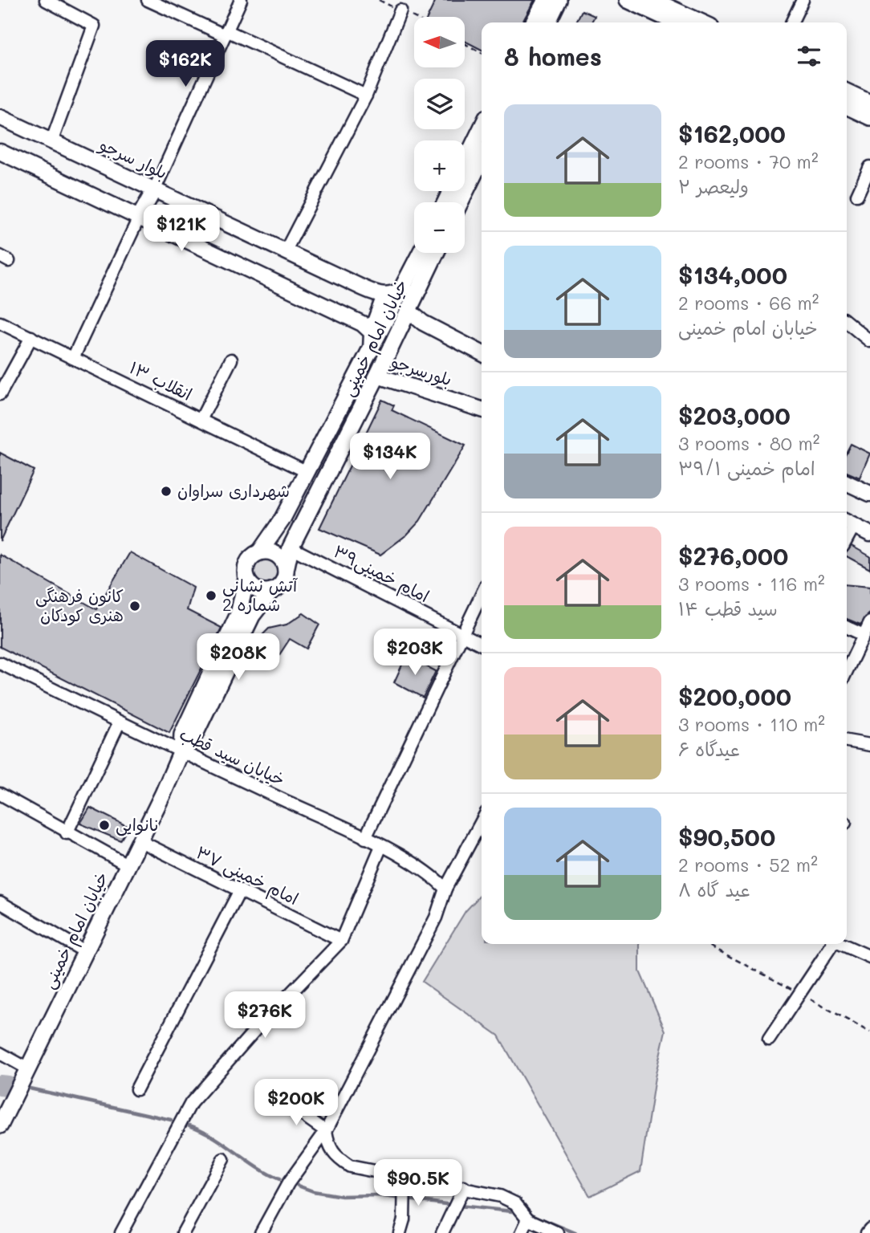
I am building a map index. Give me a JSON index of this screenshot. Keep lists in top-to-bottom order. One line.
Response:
{"streets":{"main road":["خیابان امام خمینی"],"street":["بلوار سرجو","بلورسرجو","انقلاب ۱۳","امام خمینی۳۹","خیابان سید قطب","امام خمینی ۳۷"]},"crossings":[["خیابان امام خمینی","بلورسرجو"],["خیابان امام خمینی","انقلاب ۱۳"],["خیابان امام خمینی","امام خمینی۳۹"],["خیابان امام خمینی","خیابان سید قطب"],["خیابان امام خمینی","امام خمینی ۳۷"]],"places":["شهرداری سراوان","آتش نشانی شماره 2","کانون فرهنگی هنری کودکان","نانوایی"],"north":"left","page":{"map_buttons":["+","−"],"heading":"8 homes","price":["$162K","$121K","$134K","$203K","$208K","$276K","$200K","$90.5K"],"list":[{"name":"$162,000","note":"2 rooms · 70 m² · ولیعصر ۲"},{"name":"$134,000","note":"2 rooms · 66 m² · خیابان امام خمینی"},{"name":"$203,000","note":"3 rooms · 80 m² · امام خمینی ۳۹/۱"},{"name":"$276,000","note":"3 rooms · 116 m² · سید قطب ۱۴"},{"name":"$200,000","note":"3 rooms · 110 m² · عیدگاه ۶"},{"name":"$90,500","note":"2 rooms · 52 m² · عید گاه ۸"}]}}
